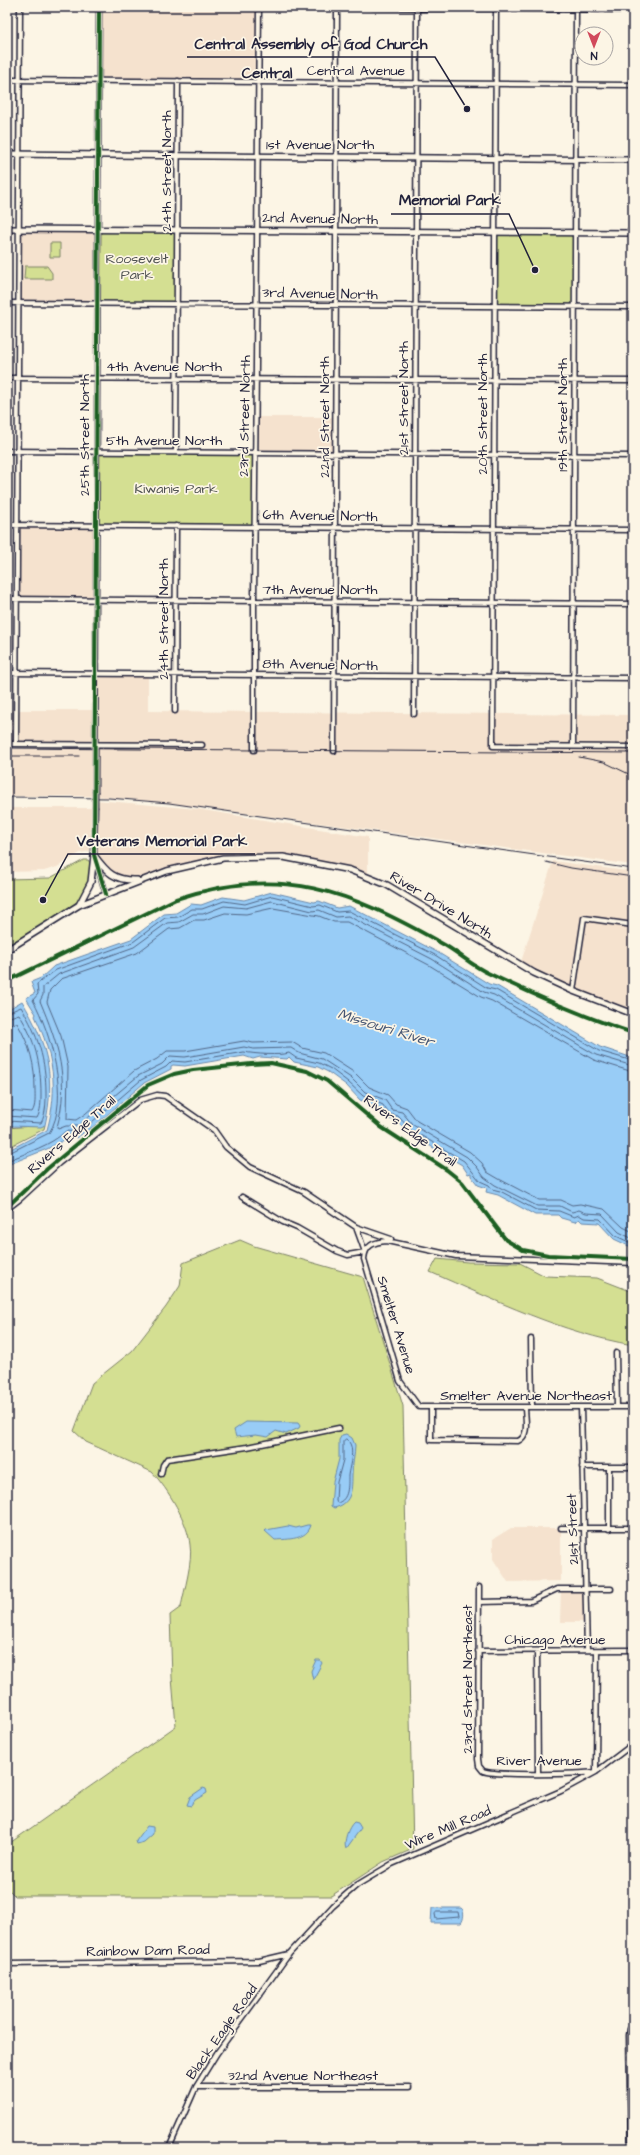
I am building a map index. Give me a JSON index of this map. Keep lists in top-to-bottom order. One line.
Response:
{"streets":{"main road":["1st Avenue North","2nd Avenue North","River Drive North"],"street":["Central Avenue","24th Street North","3rd Avenue North","4th Avenue North","21st Street North","20th Street North","19th Street North","23rd Street North","22nd Street North","25th Street North","5th Avenue North","6th Avenue North","7th Avenue North","8th Avenue North","Smelter Avenue","Smelter Avenue Northeast","21st Street","Chicago Avenue","23rd Street Northeast","River Avenue","Wire Mill Road","Rainbow Dam Road","Black Eagle Road","32nd Avenue Northeast"],"cycle path":["Rivers Edge Trail"]},"crossings":[["Central Avenue","24th Street North"],["Central Avenue","21st Street North"],["Central Avenue","20th Street North"],["Central Avenue","19th Street North"],["Central Avenue","23rd Street North"],["Central Avenue","22nd Street North"],["Central Avenue","25th Street North"],["1st Avenue North","24th Street North"],["1st Avenue North","21st Street North"],["1st Avenue North","20th Street North"],["1st Avenue North","19th Street North"],["1st Avenue North","23rd Street North"],["1st Avenue North","22nd Street North"],["1st Avenue North","25th Street North"],["24th Street North","2nd Avenue North"],["24th Street North","3rd Avenue North"],["24th Street North","4th Avenue North"],["24th Street North","5th Avenue North"],["24th Street North","6th Avenue North"],["24th Street North","7th Avenue North"],["24th Street North","8th Avenue North"],["2nd Avenue North","21st Street North"],["2nd Avenue North","20th Street North"],["2nd Avenue North","19th Street North"],["2nd Avenue North","23rd Street North"],["2nd Avenue North","22nd Street North"],["2nd Avenue North","25th Street North"],["3rd Avenue North","21st Street North"],["3rd Avenue North","20th Street North"],["3rd Avenue North","19th Street North"],["3rd Avenue North","23rd Street North"],["3rd Avenue North","22nd Street North"],["3rd Avenue North","25th Street North"],["4th Avenue North","21st Street North"],["4th Avenue North","20th Street North"],["4th Avenue North","19th Street North"],["4th Avenue North","23rd Street North"],["4th Avenue North","22nd Street North"],["4th Avenue North","25th Street North"],["21st Street North","5th Avenue North"],["21st Street North","6th Avenue North"],["21st Street North","7th Avenue North"],["21st Street North","8th Avenue North"],["20th Street North","19th Street North"],["20th Street North","5th Avenue North"],["20th Street North","6th Avenue North"],["20th Street North","7th Avenue North"],["20th Street North","8th Avenue North"],["19th Street North","5th Avenue North"],["19th Street North","6th Avenue North"],["19th Street North","7th Avenue North"],["19th Street North","8th Avenue North"],["23rd Street North","5th Avenue North"],["23rd Street North","6th Avenue North"],["23rd Street North","7th Avenue North"],["23rd Street North","8th Avenue North"],["22nd Street North","5th Avenue North"],["22nd Street North","6th Avenue North"],["22nd Street North","7th Avenue North"],["22nd Street North","8th Avenue North"],["25th Street North","5th Avenue North"],["25th Street North","6th Avenue North"],["25th Street North","7th Avenue North"],["25th Street North","8th Avenue North"],["Smelter Avenue","Smelter Avenue Northeast"],["Smelter Avenue Northeast","21st Street"],["21st Street","Chicago Avenue"],["Chicago Avenue","23rd Street Northeast"],["23rd Street Northeast","River Avenue"],["River Avenue","Wire Mill Road"],["Wire Mill Road","Rainbow Dam Road"],["Wire Mill Road","Black Eagle Road"],["Rainbow Dam Road","Black Eagle Road"],["Black Eagle Road","32nd Avenue Northeast"]],"districts":["Central"],"water":["Missouri River"],"parks":["Roosevelt Park","Kiwanis Park"],"places":["Central Assembly of God Church","Memorial Park","Veterans Memorial Park"],"north":"bottom"}
